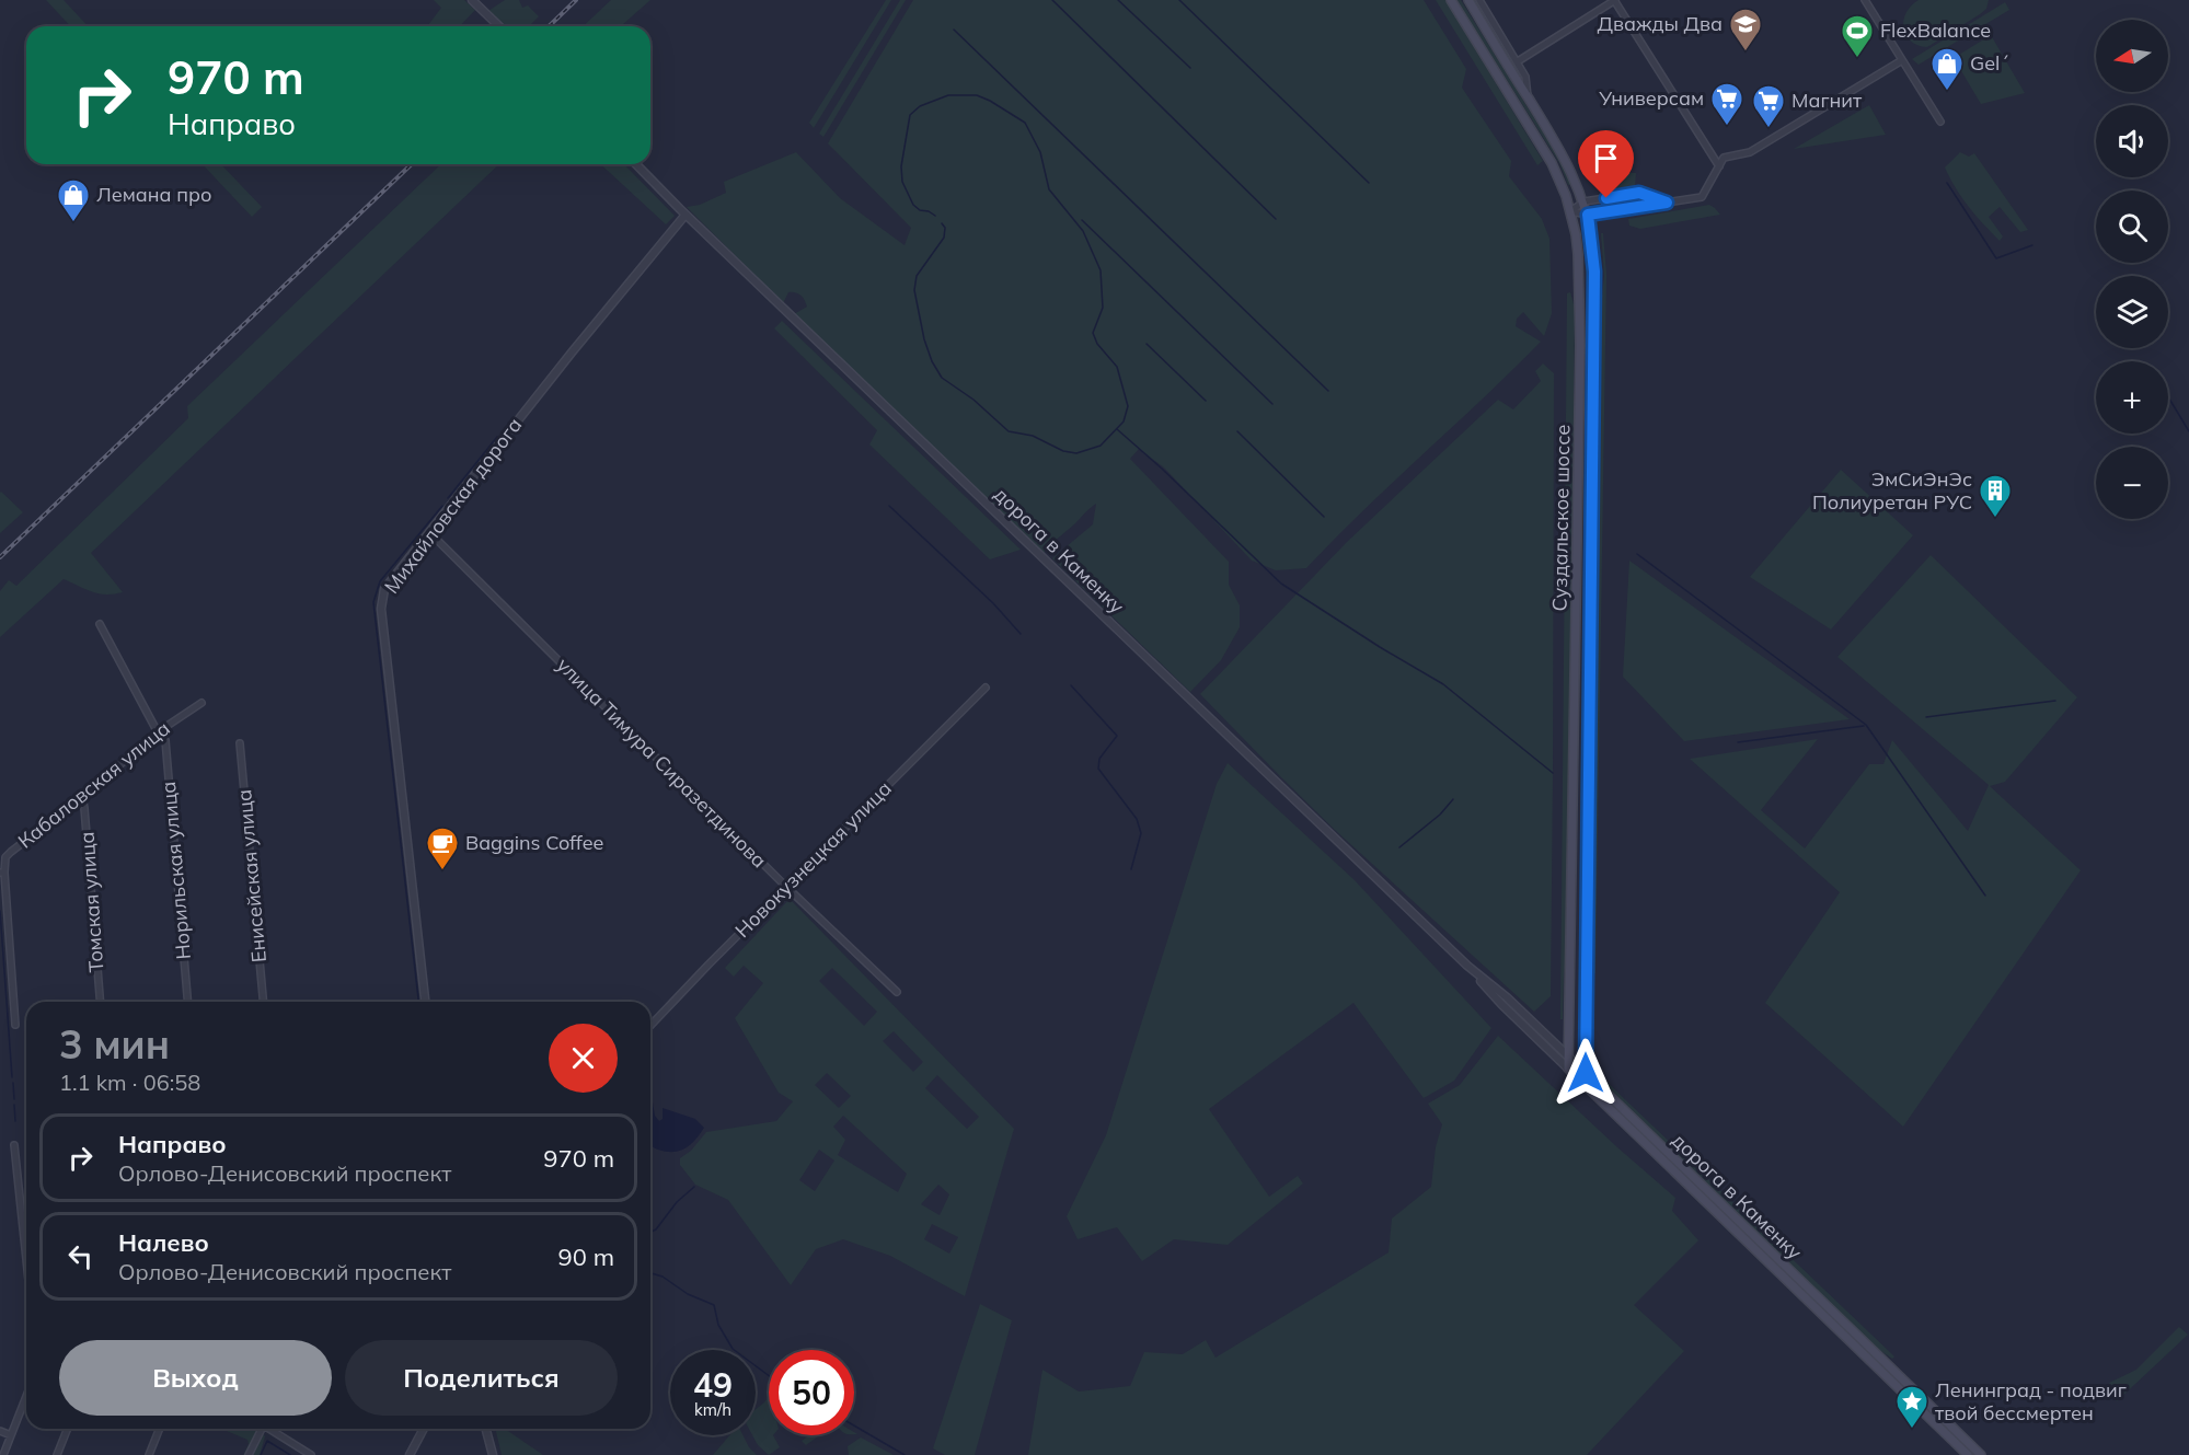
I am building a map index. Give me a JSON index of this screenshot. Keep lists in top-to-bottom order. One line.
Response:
{"streets":{"main road":["Суздальское шоссе","дорога в Каменку"],"street":["Михайловская дорога","улица Тимура Сиразетдинова","Кабаловская улица","Новокузнецкая улица","Норильская улица","Енисейская улица","Томская улица"]},"crossings":[["Михайловская дорога","дорога в Каменку"],["Михайловская дорога","улица Тимура Сиразетдинова"],["Суздальское шоссе","дорога в Каменку"],["улица Тимура Сиразетдинова","Новокузнецкая улица"],["Кабаловская улица","Норильская улица"],["Кабаловская улица","Томская улица"]],"places":{"school or university":["Дважды Два"],"sports":["FlexBalance"],"shop":["Gel´","Лемана про"],"supermarket":["Универсам","Магнит"],"building":["ЭмСиЭнЭс Полиуретан РУС"],"cafe":["Baggins Coffee"],"place":["Ленинград - подвиг твой бессмертен"]},"north":"left","page":{"map_buttons":["+","−"],"turn":["970 m","Направо"],"heading":["3 мин","1.1 km · 06:58"],"list":[{"name":"Направо","note":"Орлово-Денисовский проспект","value":"970 m"},{"name":"Налево","note":"Орлово-Денисовский проспект","value":"90 m"}],"buttons":["Выход","Поделиться"],"speed":"49 km/h","limit":"50"}}
